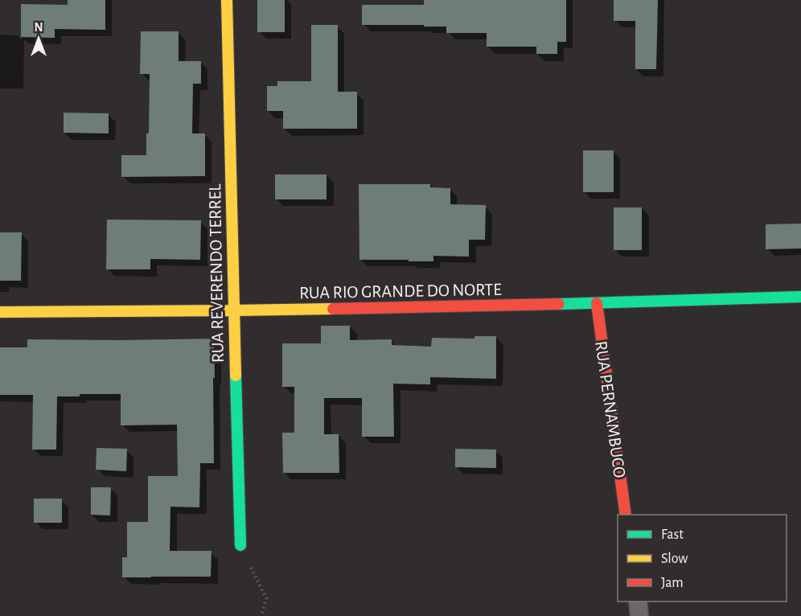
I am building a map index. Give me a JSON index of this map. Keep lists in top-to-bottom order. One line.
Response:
{"streets":{"street":["RUA REVERENDO TERREL","RUA RIO GRANDE DO NORTE","RUA PERNAMBUCO"]},"crossings":[["RUA REVERENDO TERREL","RUA RIO GRANDE DO NORTE"],["RUA RIO GRANDE DO NORTE","RUA PERNAMBUCO"]],"legend":["Fast","Slow","Jam"],"north":"top"}
